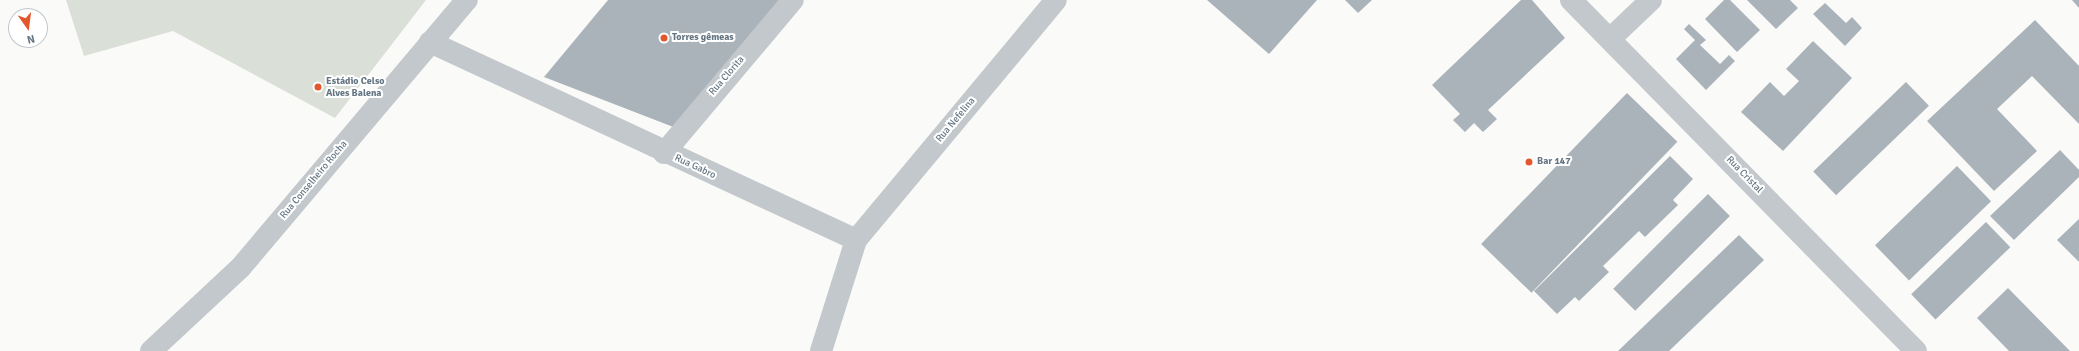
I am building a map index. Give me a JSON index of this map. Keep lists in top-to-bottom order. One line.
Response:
{"streets":{"street":["Rua Clorita","Rua Nefelina","Rua Gabro","Rua Cristal","Rua Conselheiro Rocha"]},"crossings":[["Rua Clorita","Rua Gabro"],["Rua Nefelina","Rua Gabro"],["Rua Gabro","Rua Conselheiro Rocha"]],"places":["Torres gêmeas","Estádio Celso Alves Balena","Bar 147"],"north":"bottom"}
